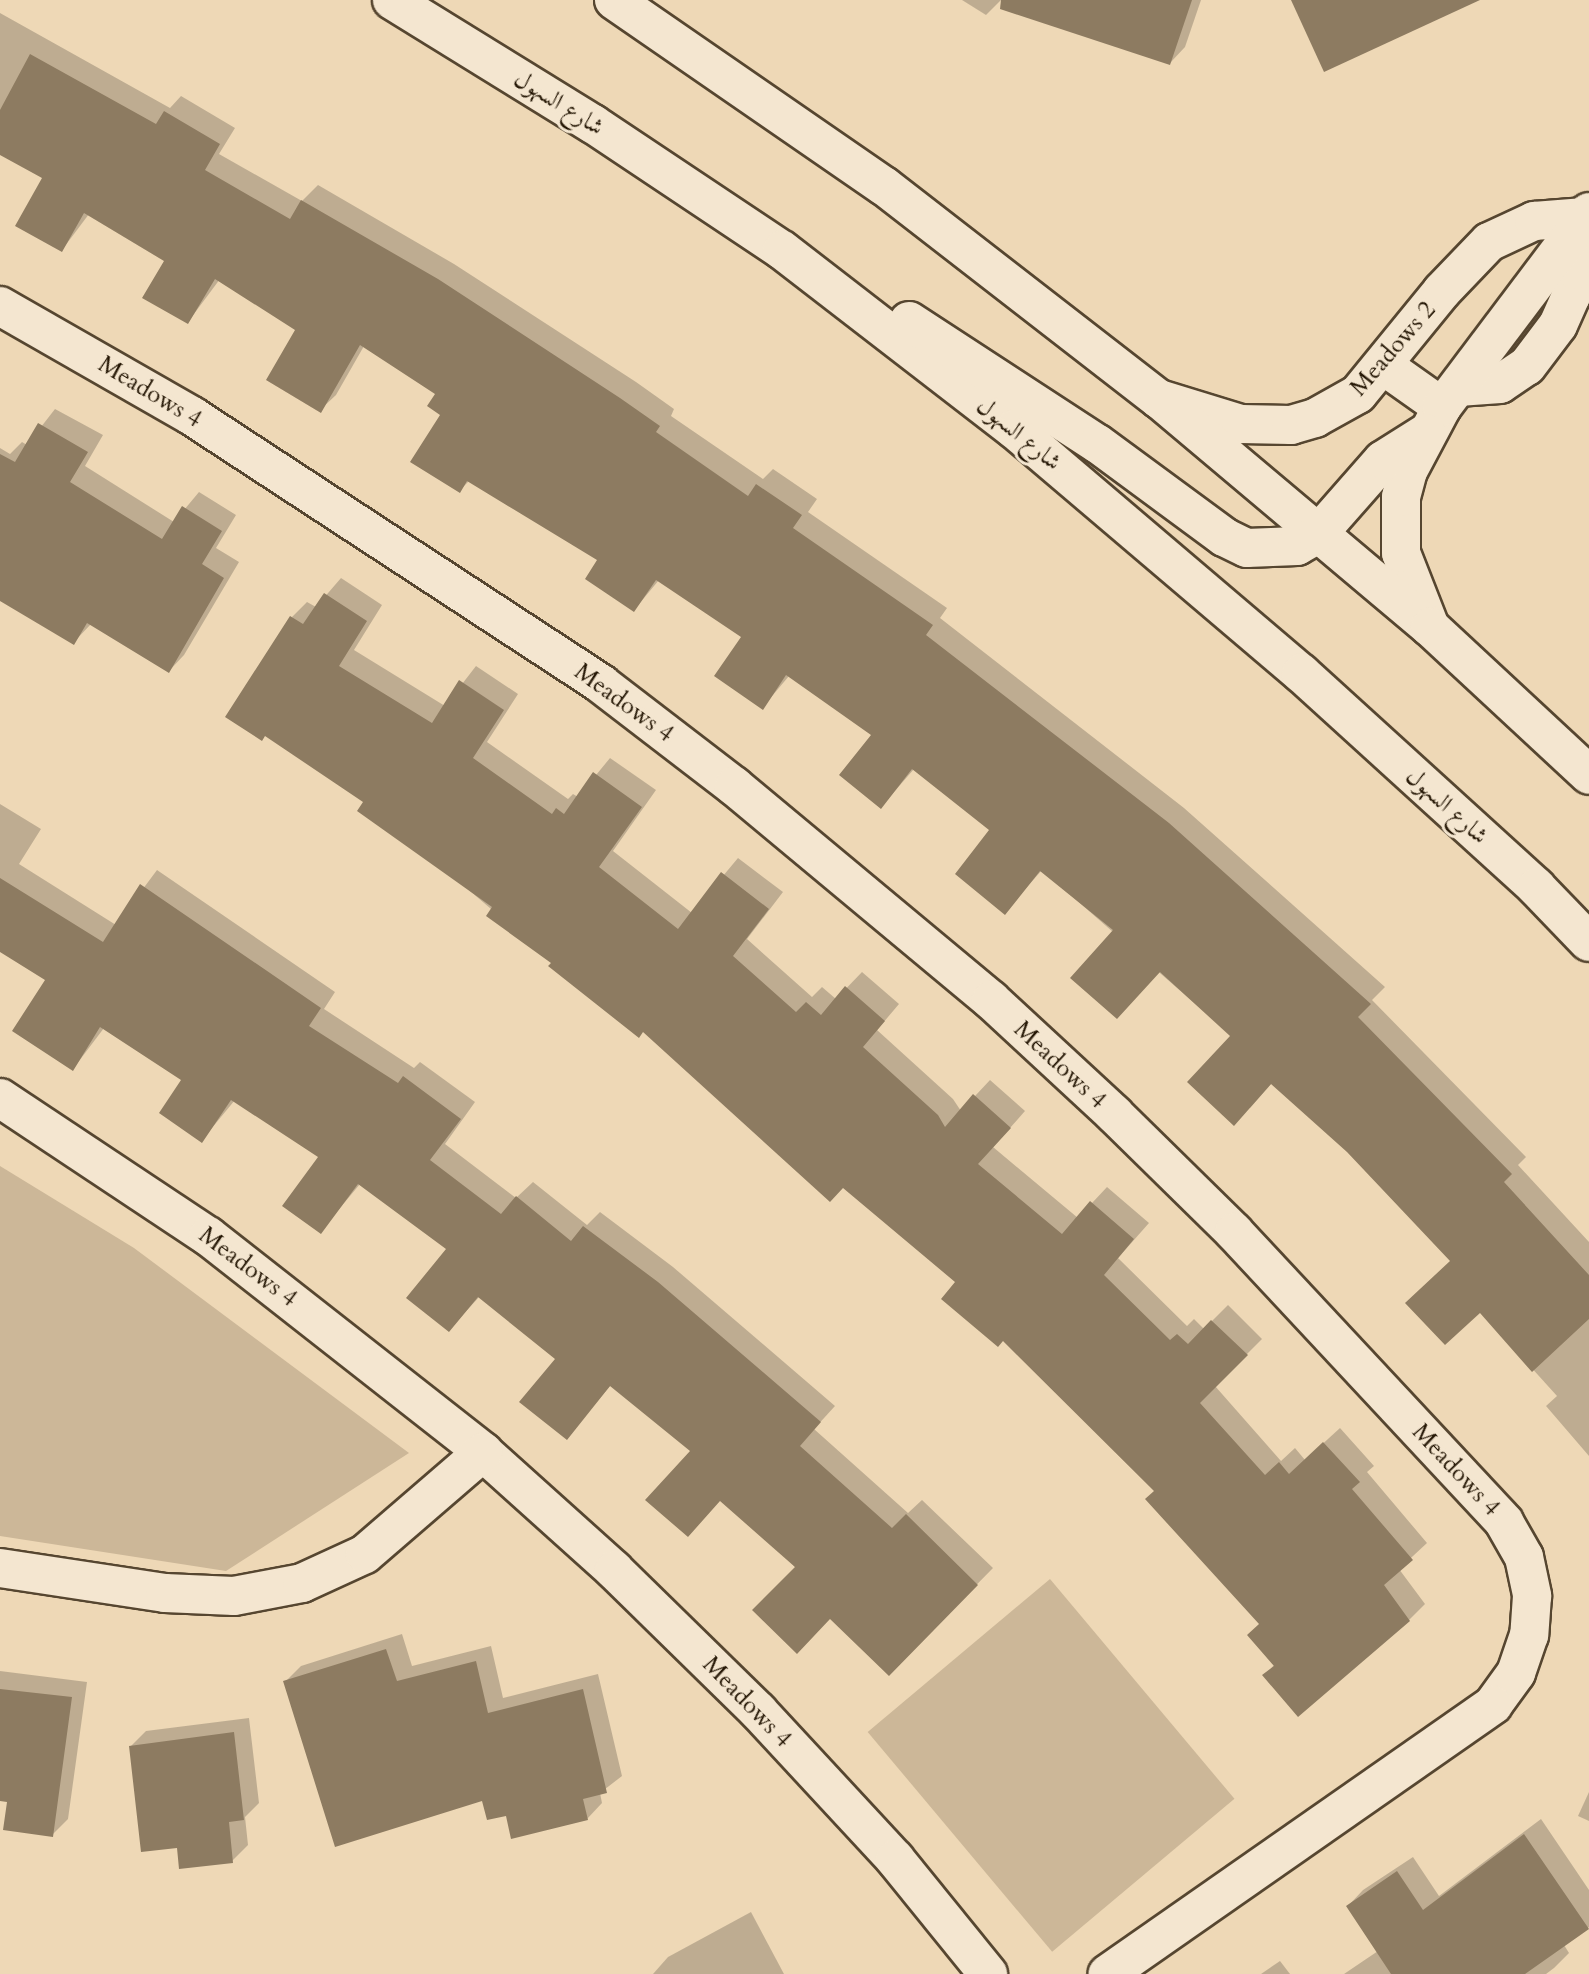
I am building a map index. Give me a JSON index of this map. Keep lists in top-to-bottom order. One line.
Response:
{"streets":{"street":["شارع السهول","Meadows 2","Meadows 4"]}}
